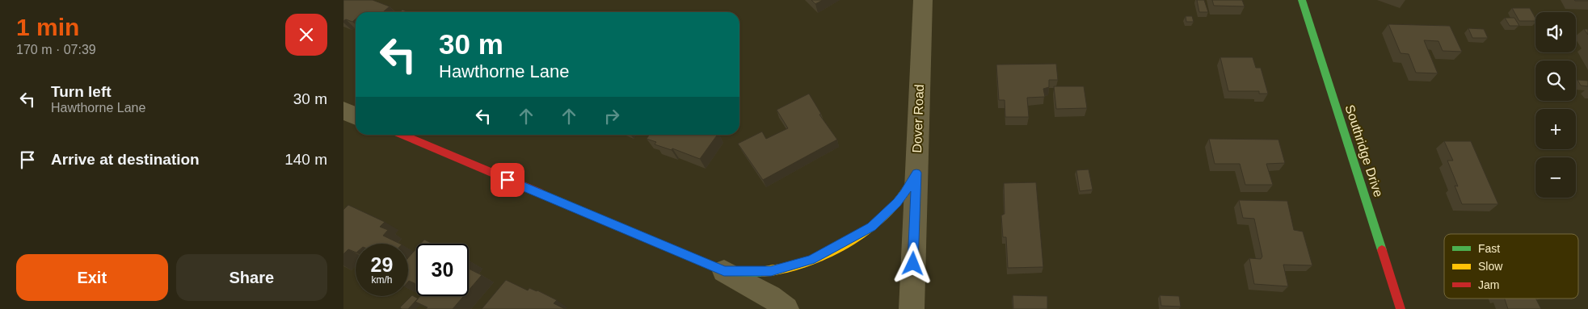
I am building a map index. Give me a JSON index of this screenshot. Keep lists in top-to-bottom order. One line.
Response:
{"streets":{"street":["Dover Road","Southridge Drive"]},"legend":["Fast","Slow","Jam"],"page":{"heading":["1 min","170 m · 07:39"],"map_buttons":["+","−"],"turn":["30 m","Hawthorne Lane"],"list":[{"name":"Turn left","note":"Hawthorne Lane","value":"30 m"},{"name":"Arrive at destination","value":"140 m"}],"speed":"29 km/h","limit":"30","buttons":["Exit","Share"]}}
